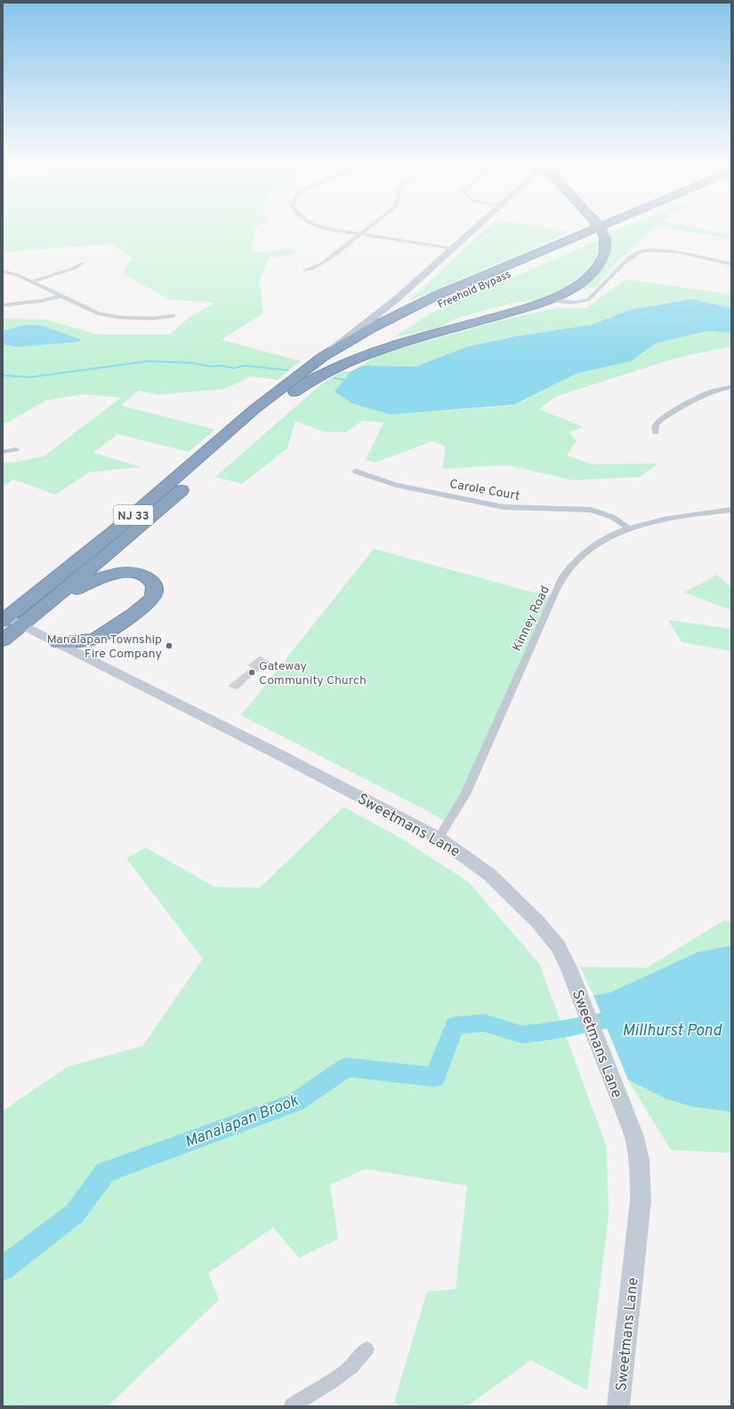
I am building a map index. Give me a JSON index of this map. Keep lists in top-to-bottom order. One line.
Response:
{"streets":{"highway":["Freehold Bypass","NJ 33"],"street":["Carole Court","Kinney Road","Sweetmans Lane"]},"crossings":[["Freehold Bypass","NJ 33"],["Carole Court","Kinney Road"],["NJ 33","Sweetmans Lane"],["Kinney Road","Sweetmans Lane"]],"water":["Millhurst Pond","Manalapan Brook"],"places":["Manalapan Township Fire Company","Gateway Community Church"]}
